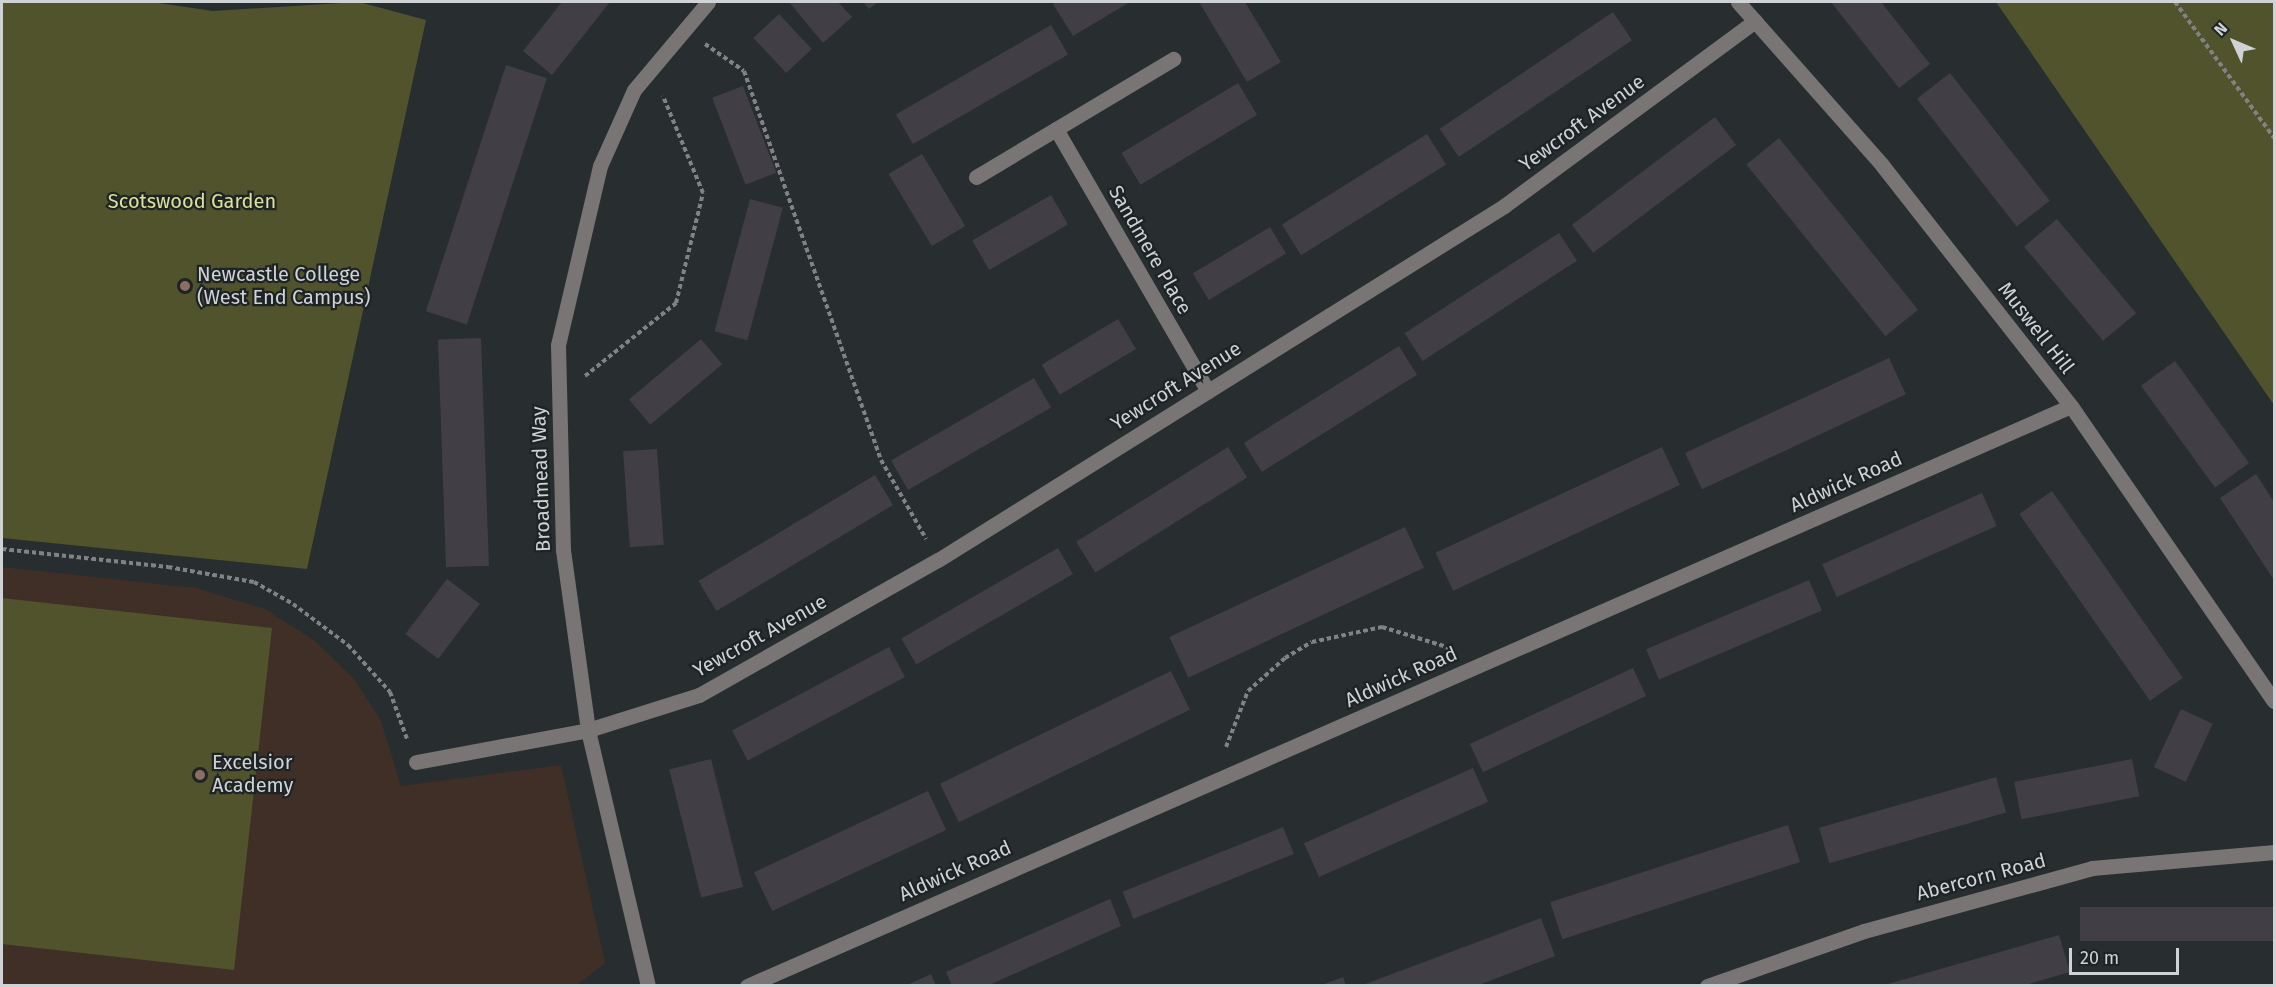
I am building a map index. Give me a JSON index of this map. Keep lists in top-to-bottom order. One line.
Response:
{"streets":{"street":["Yewcroft Avenue","Sandmere Place","Muswell Hill","Broadmead Way","Aldwick Road","Abercorn Road"]},"crossings":[["Yewcroft Avenue","Sandmere Place"],["Yewcroft Avenue","Muswell Hill"],["Yewcroft Avenue","Broadmead Way"],["Muswell Hill","Aldwick Road"]],"parks":["Scotswood Garden"],"places":["Newcastle College (West End Campus)","Excelsior Academy"],"scale_bar":"20 m","north":"top left"}
